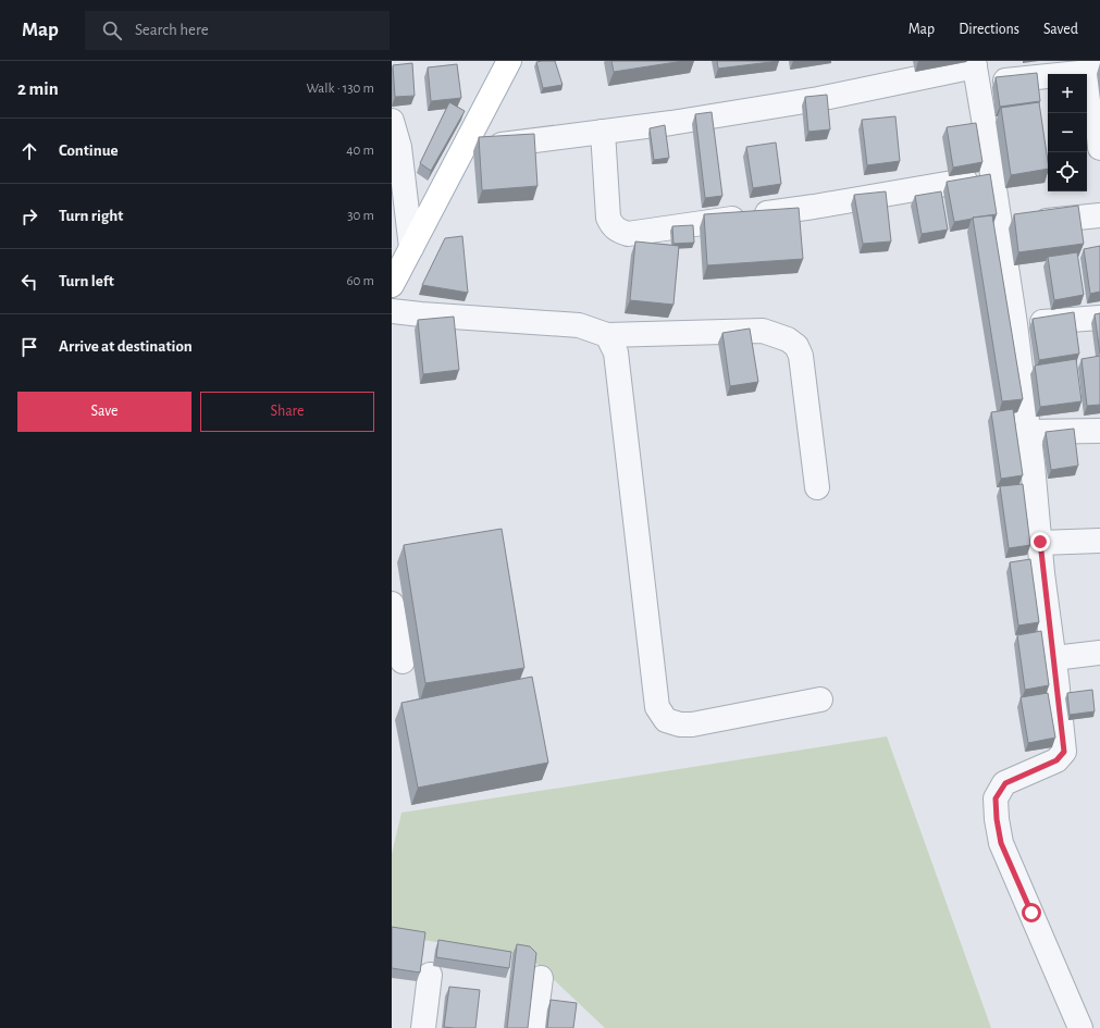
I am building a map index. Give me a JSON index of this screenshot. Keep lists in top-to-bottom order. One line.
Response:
{"page":{"header":"Map","search":"Search here","nav":["Map","Directions","Saved"],"heading":["2 min","Walk · 130 m"],"map_buttons":["+","−"],"list":[["Continue","40 m"],["Turn right","30 m"],["Turn left","60 m"],"Arrive at destination"],"buttons":["Save","Share"]}}
